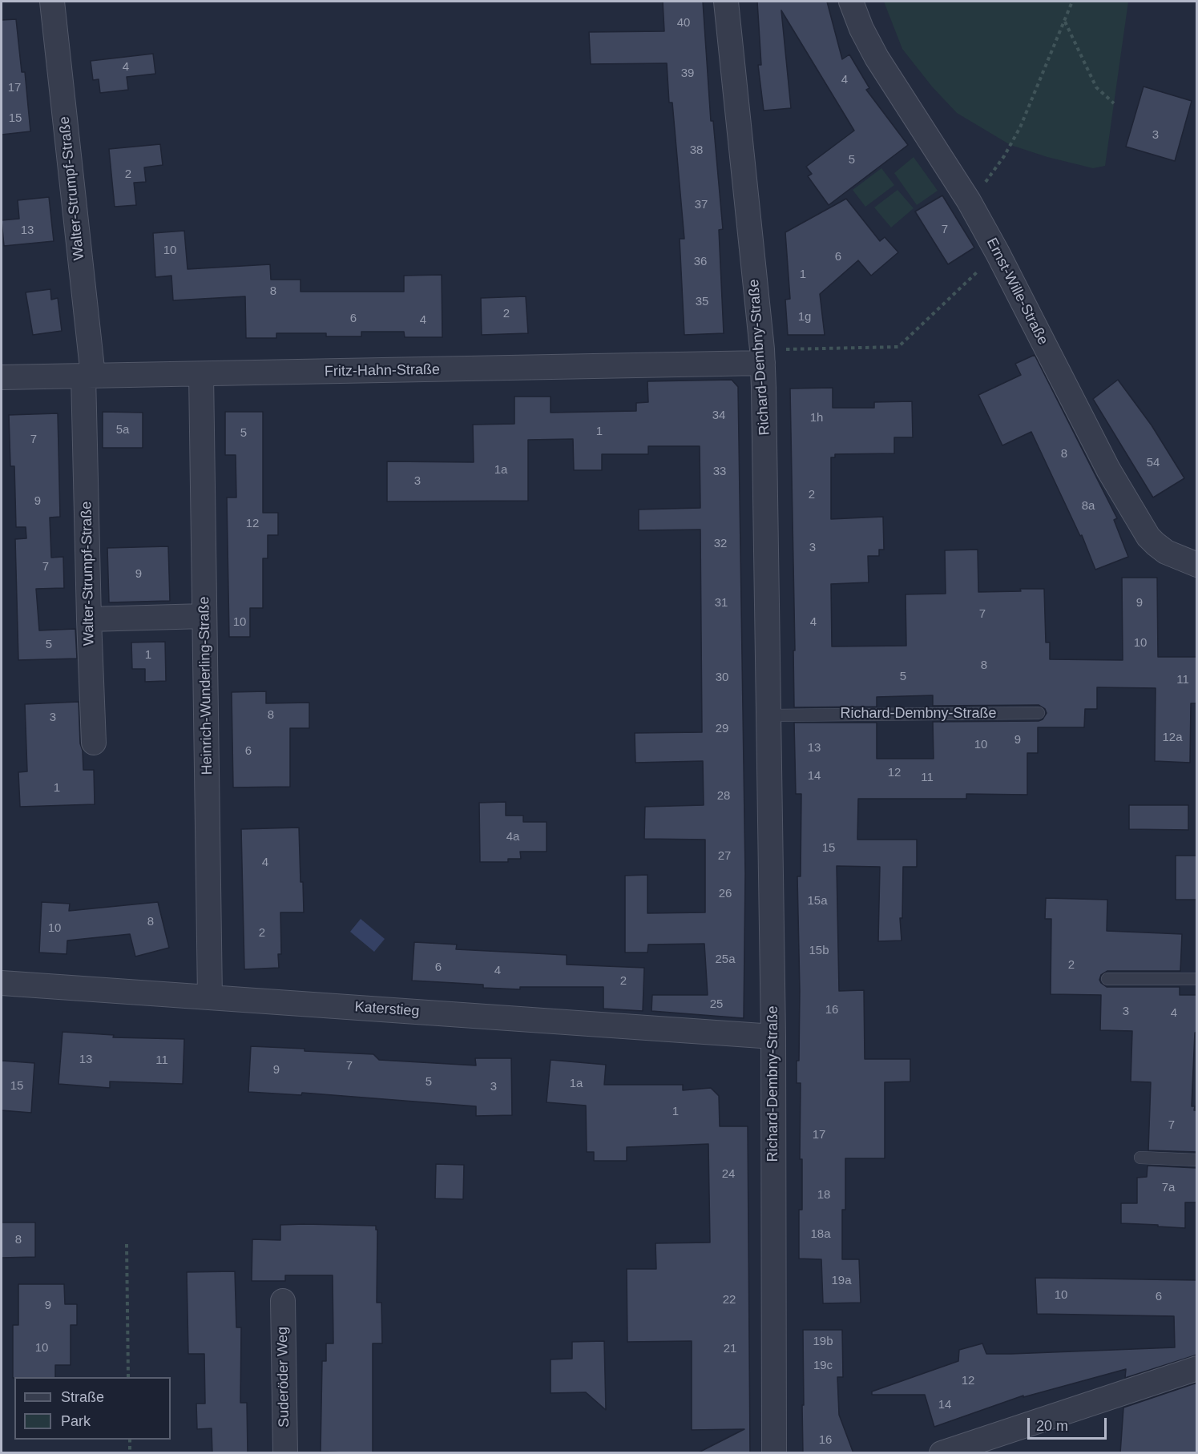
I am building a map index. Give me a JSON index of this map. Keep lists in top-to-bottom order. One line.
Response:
{"streets":{"street":["Walter-Strumpf-Straße","Ernst-Wille-Straße","Richard-Dembny-Straße","Fritz-Hahn-Straße","Heinrich-Wunderling-Straße","Katerstieg","Suderöder Weg"]},"crossings":[["Walter-Strumpf-Straße","Fritz-Hahn-Straße"],["Richard-Dembny-Straße","Fritz-Hahn-Straße"],["Richard-Dembny-Straße","Katerstieg"],["Fritz-Hahn-Straße","Heinrich-Wunderling-Straße"],["Heinrich-Wunderling-Straße","Katerstieg"]],"house_numbers":["40","4","39","4","17","15","3","38","5","2","37","7","13","10","6","36","1","8","35","2","1g","6","4","34","1h","5a","1","5","7","8","54","1a","33","3","2","9","8a","12","32","3","7","9","31","9","7","10","4","10","5","1","8","5","30","11","8","3","29","12a","9","10","13","6","12","14","11","1","28","4a","15","27","4","26","15a","8","10","2","15b","25a","2","6","4","2","25","16","3","4","13","11","7","9","5","1a","15","3","1","7","17","24","7a","18","18a","8","19a","10","6","22","9","19b","10","21","19c","12","14","16"],"legend":["Straße","Park"],"scale_bar":"20 m"}
